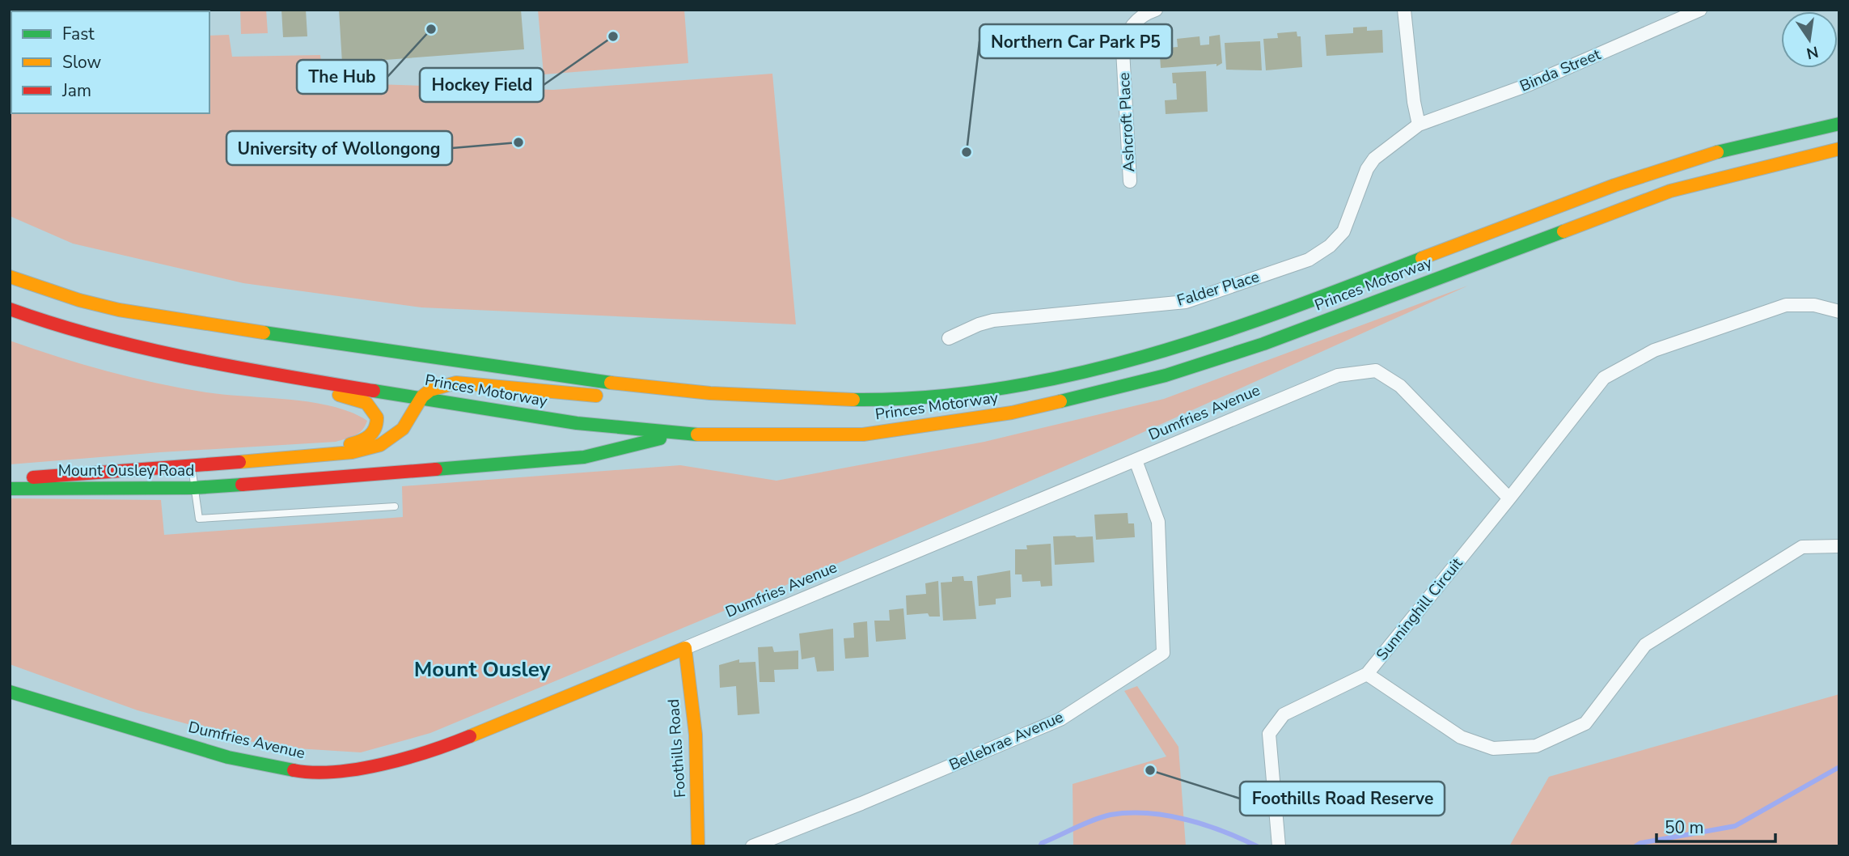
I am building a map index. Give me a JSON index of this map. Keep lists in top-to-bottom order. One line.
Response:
{"streets":{"main road":["Princes Motorway","Dumfries Avenue","Mount Ousley Road","Foothills Road"],"street":["Binda Street","Ashcroft Place","Falder Place","Sunninghill Circuit","Bellebrae Avenue"]},"crossings":[["Binda Street","Falder Place"],["Princes Motorway","Mount Ousley Road"],["Dumfries Avenue","Sunninghill Circuit"],["Dumfries Avenue","Bellebrae Avenue"],["Dumfries Avenue","Foothills Road"]],"districts":["Mount Ousley"],"places":["The Hub","Hockey Field","University of Wollongong","Northern Car Park P5","Foothills Road Reserve"],"legend":["Fast","Slow","Jam"],"scale_bar":"50 m","north":"bottom"}
